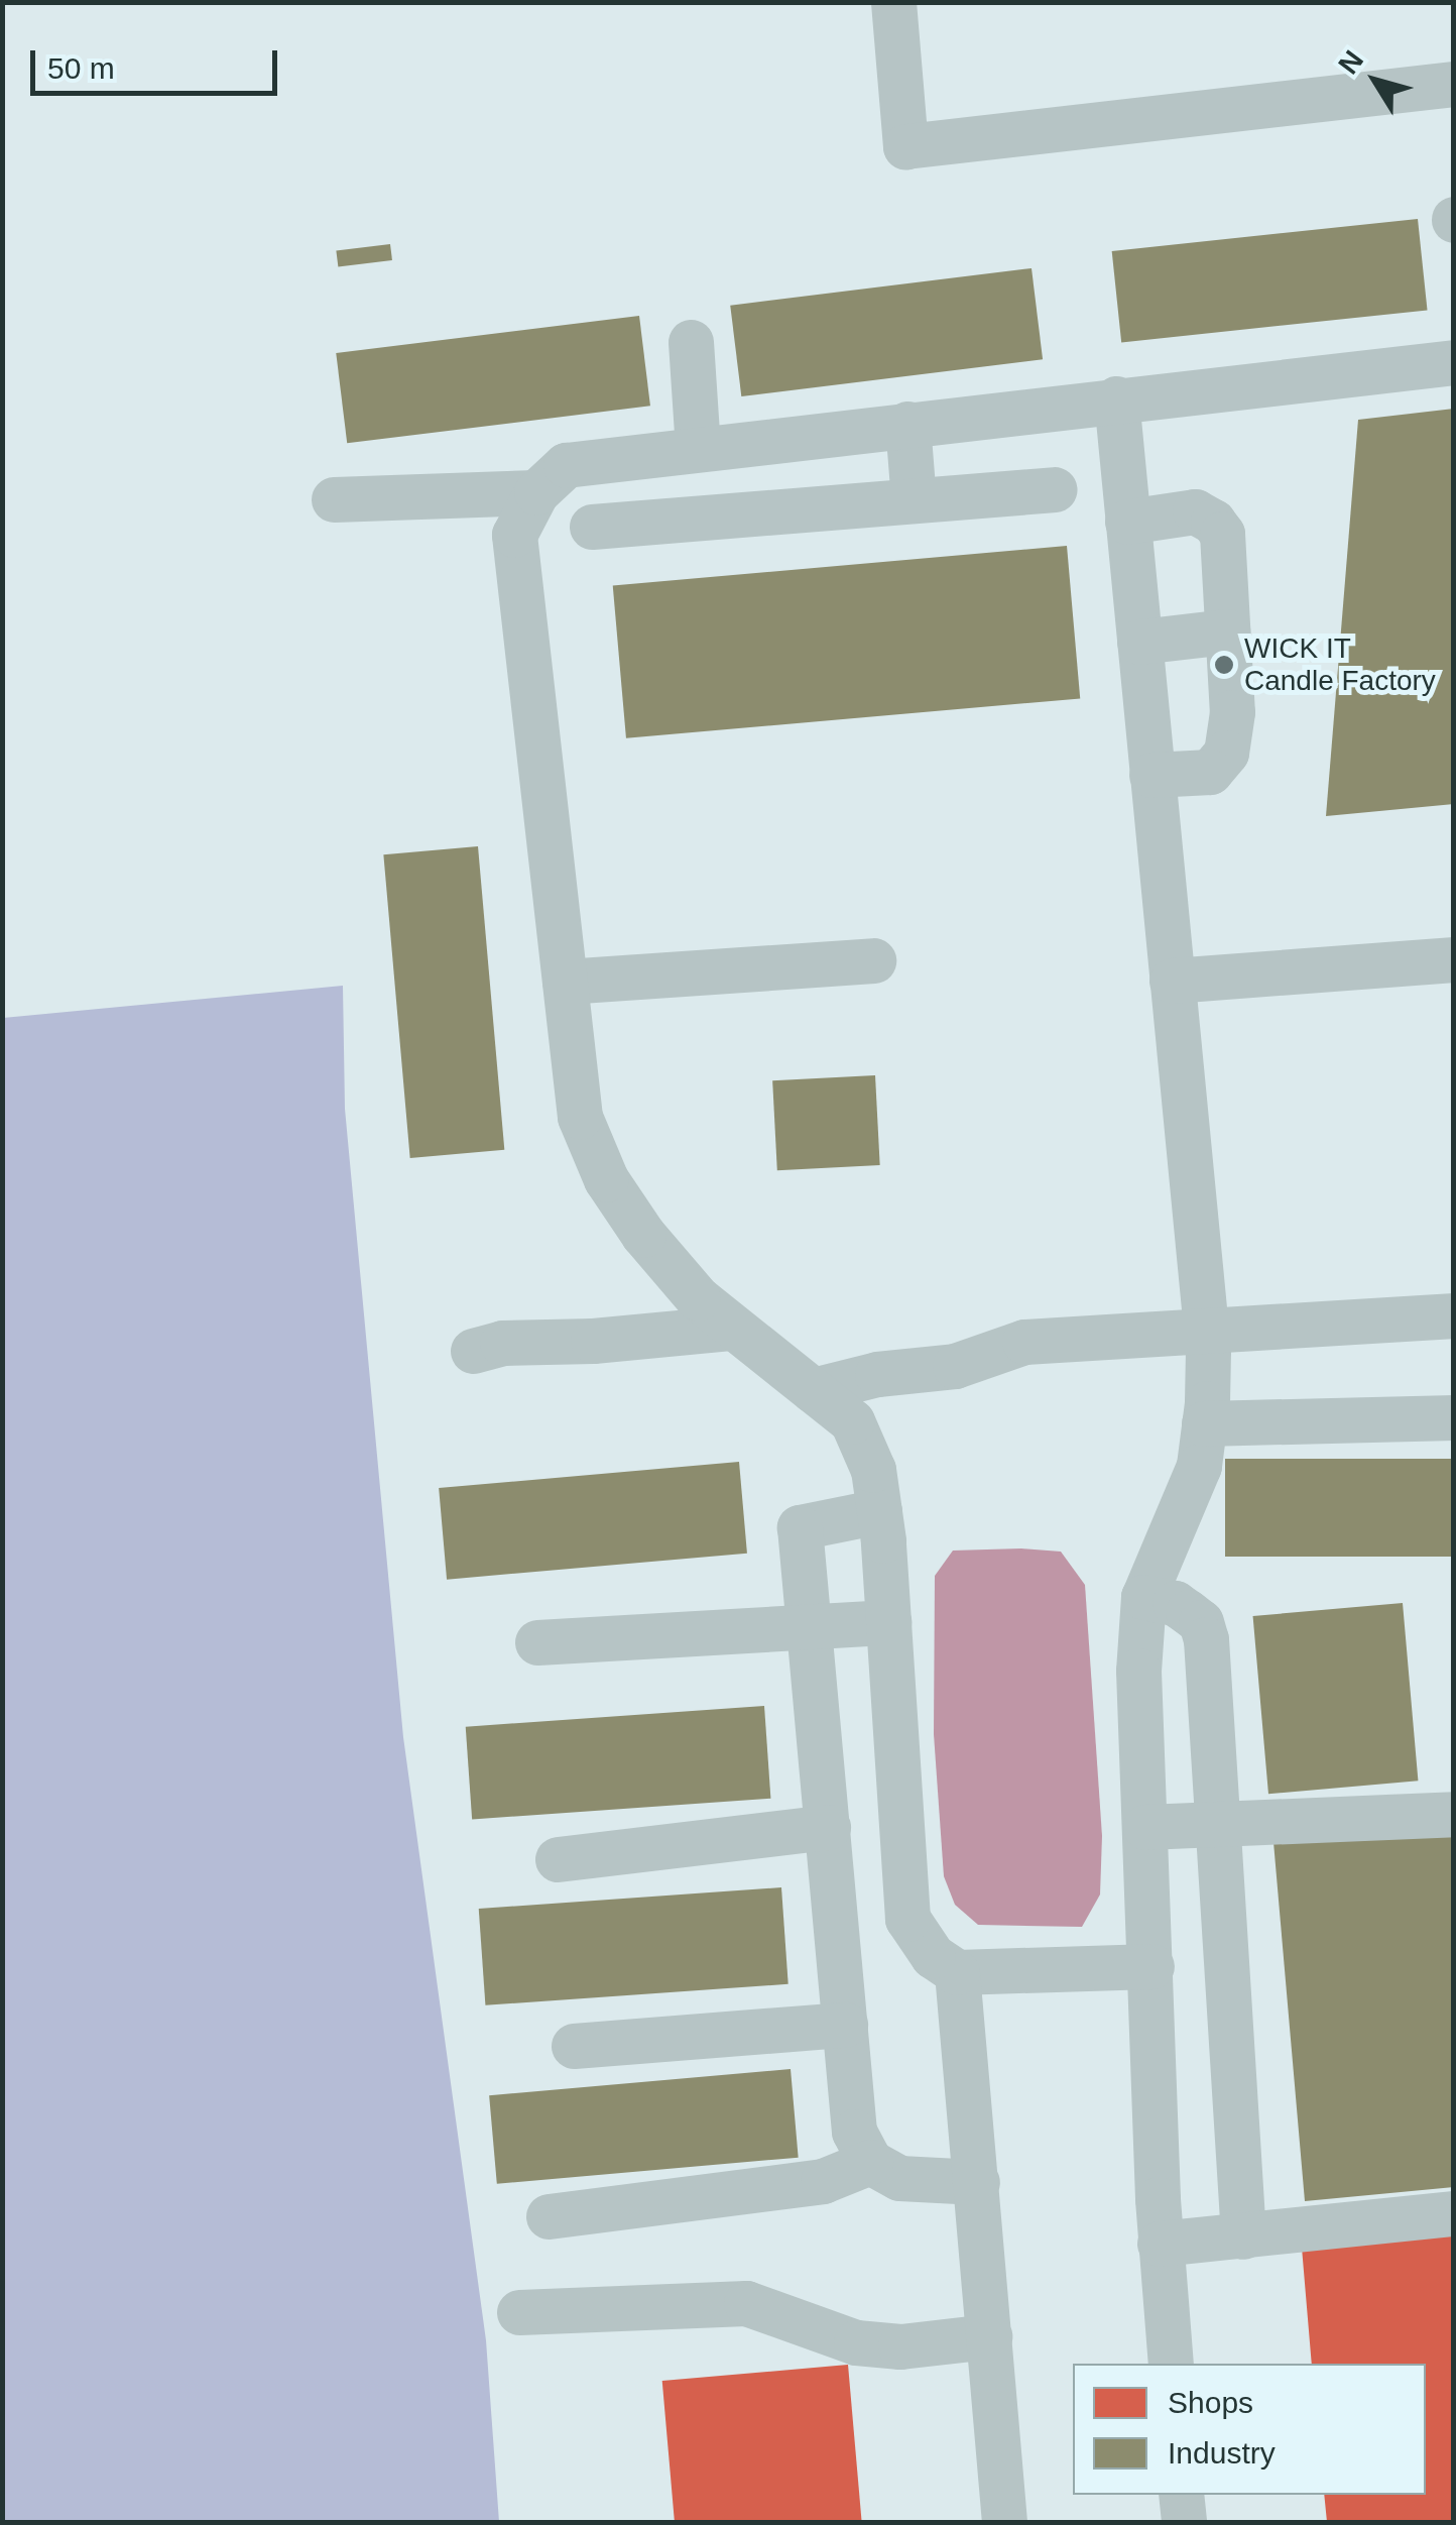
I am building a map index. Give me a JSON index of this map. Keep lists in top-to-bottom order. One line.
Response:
{"places":["WICK IT Candle Factory"],"legend":["Shops","Industry"],"scale_bar":"50 m","north":"top left"}
